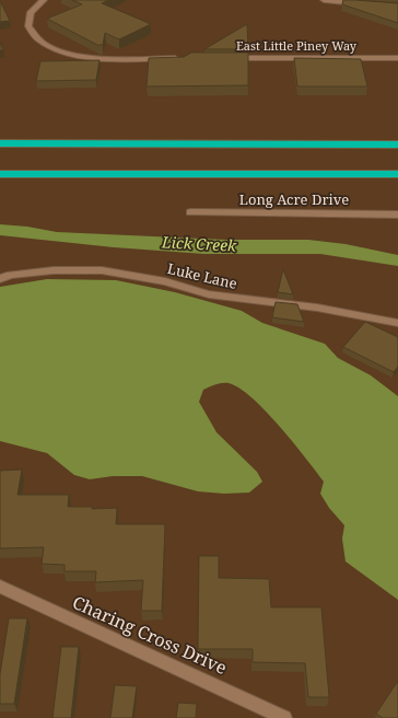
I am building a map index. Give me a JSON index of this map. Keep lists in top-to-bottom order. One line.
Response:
{"streets":{"street":["East Little Piney Way","Long Acre Drive","Luke Lane","Charing Cross Drive"]},"water":["Lick Creek"]}
